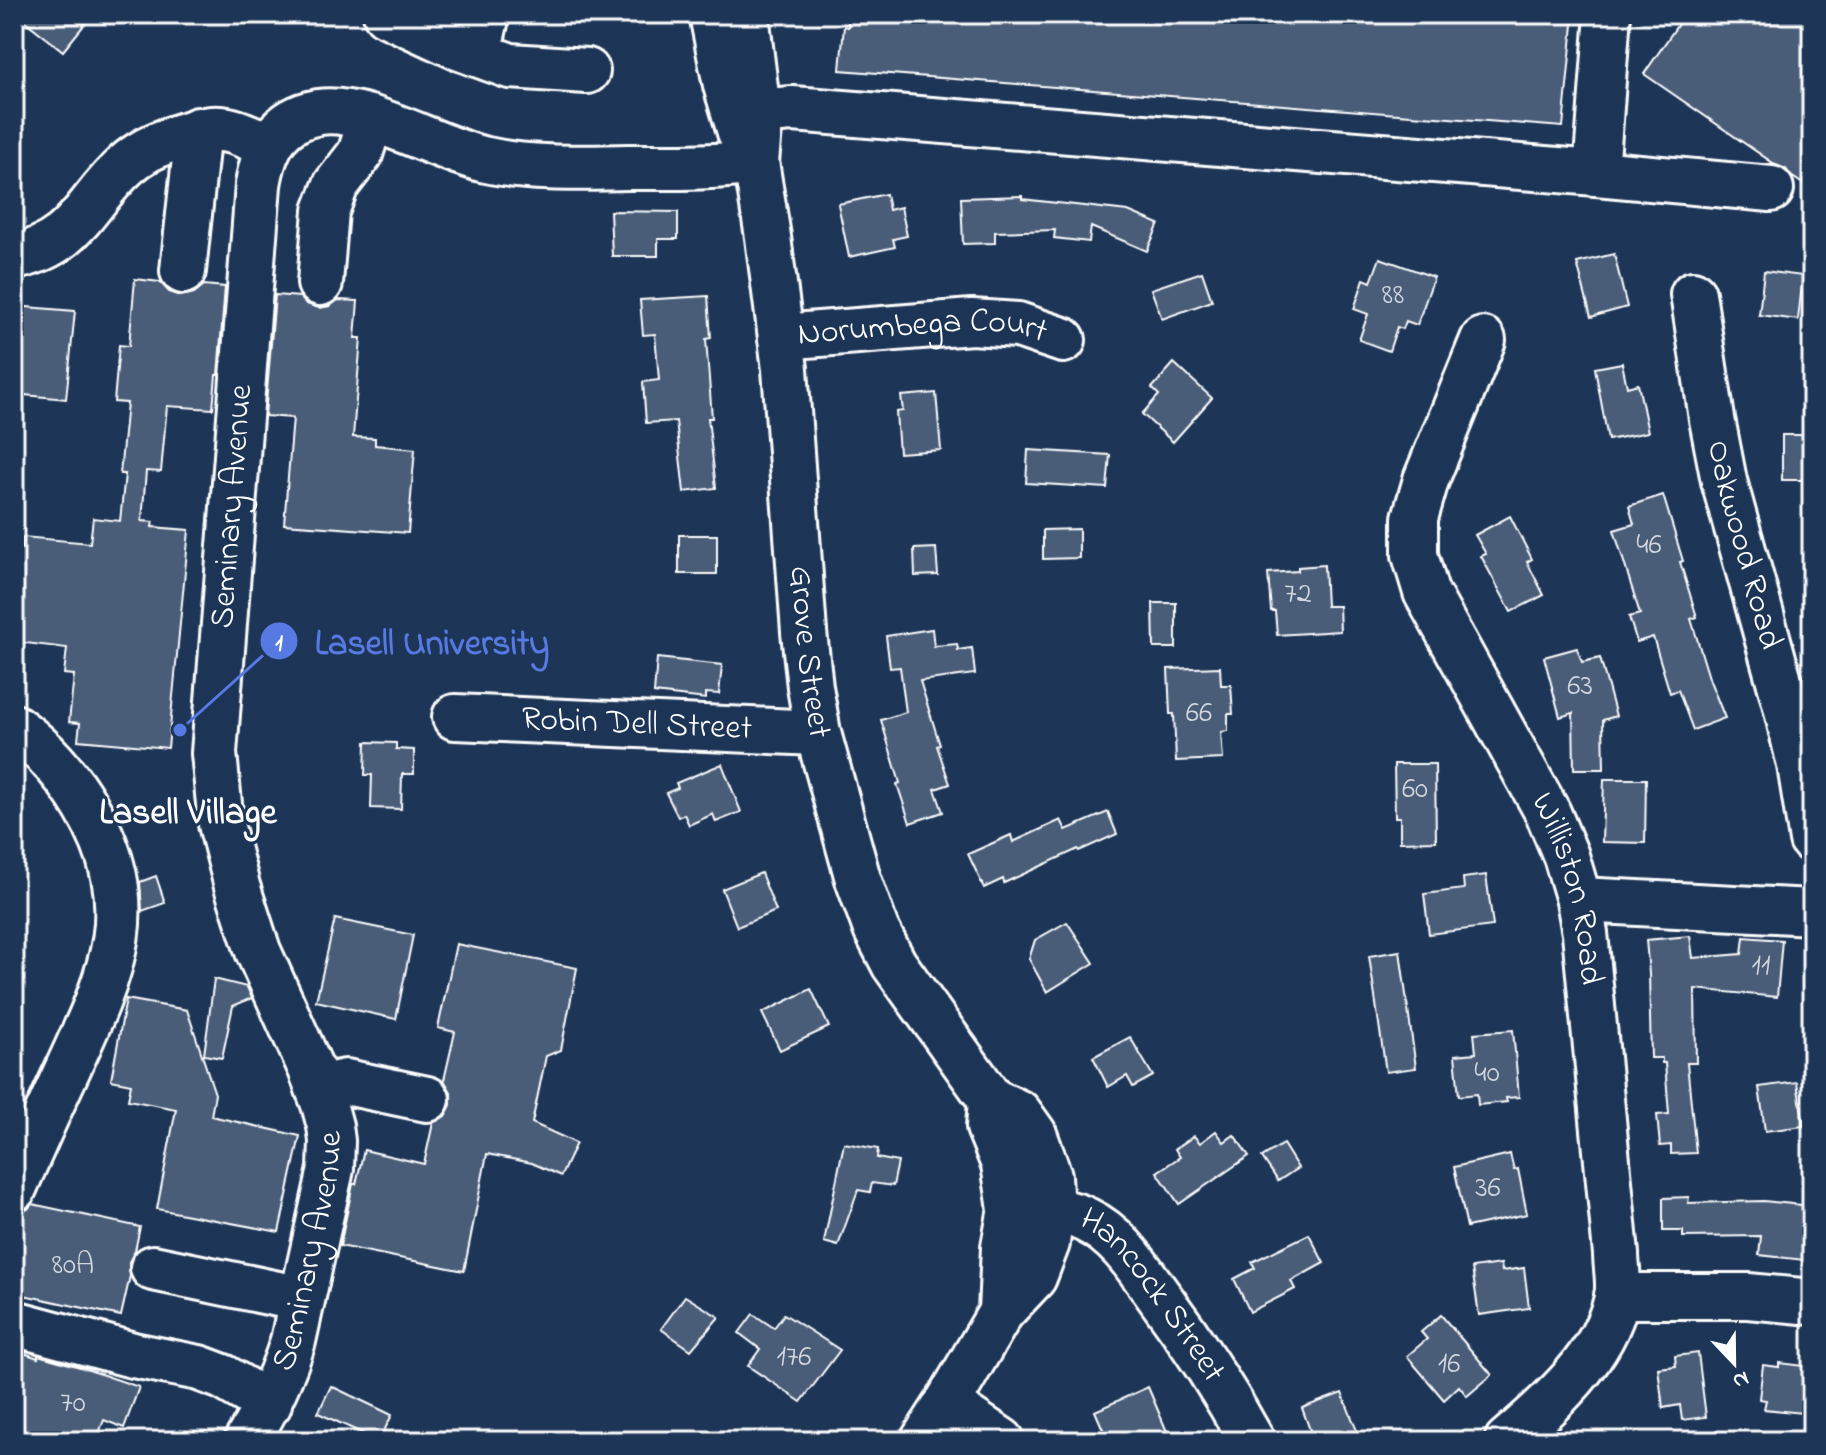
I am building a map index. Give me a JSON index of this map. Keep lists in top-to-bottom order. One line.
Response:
{"streets":{"street":["Norumbega Court","Seminary Avenue","Oakwood Road","Grove Street","Robin Dell Street","Williston Road","Hancock Street"]},"crossings":[["Norumbega Court","Grove Street"],["Grove Street","Robin Dell Street"],["Grove Street","Hancock Street"]],"districts":["Lasell Village"],"places":["Lasell University"],"house_numbers":["88","46","72","63","66","60","11","40","36","80A","176","16","70"],"north":"bottom"}
